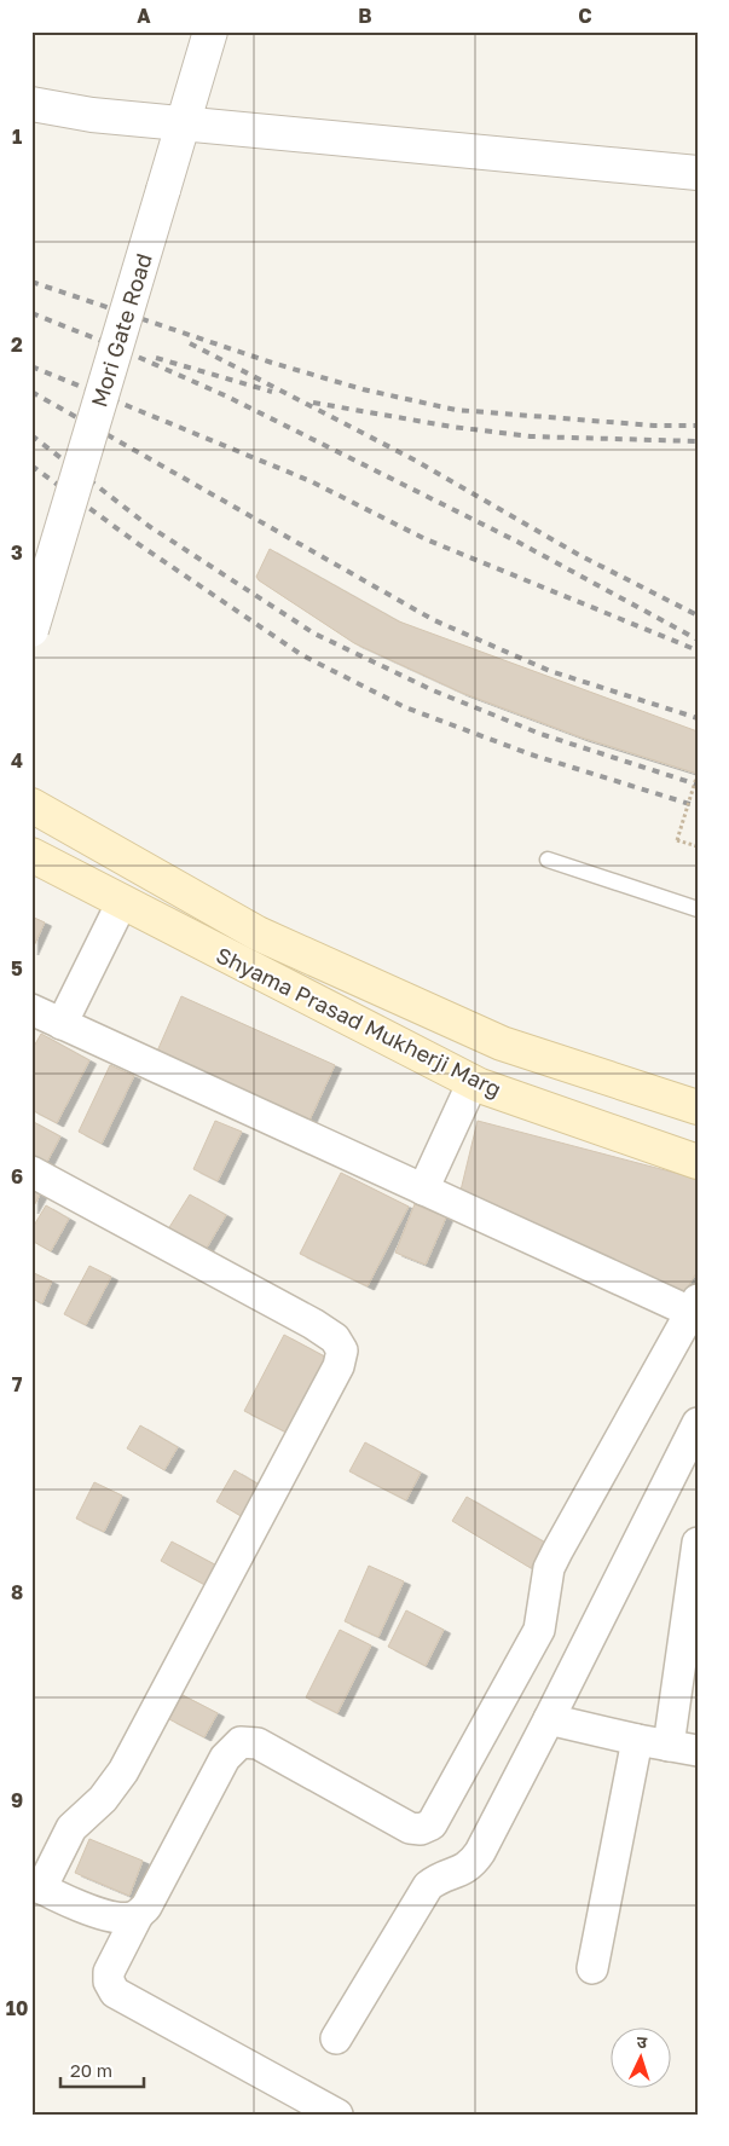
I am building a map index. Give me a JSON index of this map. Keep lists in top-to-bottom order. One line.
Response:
{"streets":{"main road":["Shyama Prasad Mukherji Marg"],"street":["Mori Gate Road"]},"scale_bar":"20 m","north":"top","grid":{"columns":["A","B","C"],"rows":["1","2","3","4","5","6","7","8","9","10"]}}
